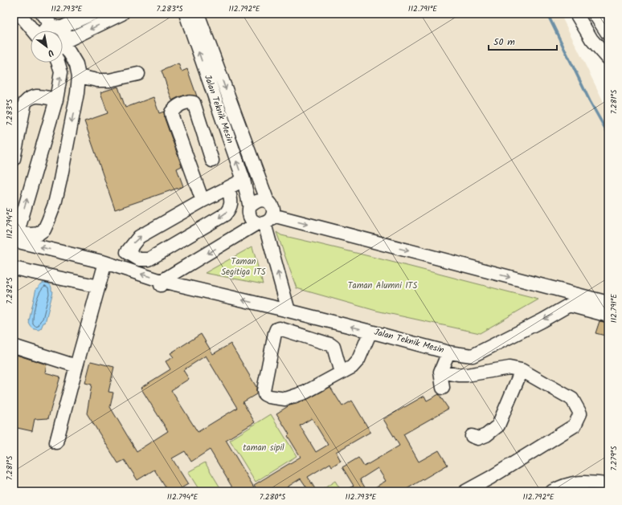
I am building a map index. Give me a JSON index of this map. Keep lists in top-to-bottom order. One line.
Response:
{"streets":{"street":["Jalan Teknik Mesin"]},"parks":["Taman Segitiga ITS","Taman Alumni ITS","taman sipil"],"scale_bar":"50 m","north":"bottom right","coordinates":["112.793°E","7.283°S","112.792°E","112.791°E","7.281°S","112.794°E","7.282°S","7.279°S","7.280°S"]}
